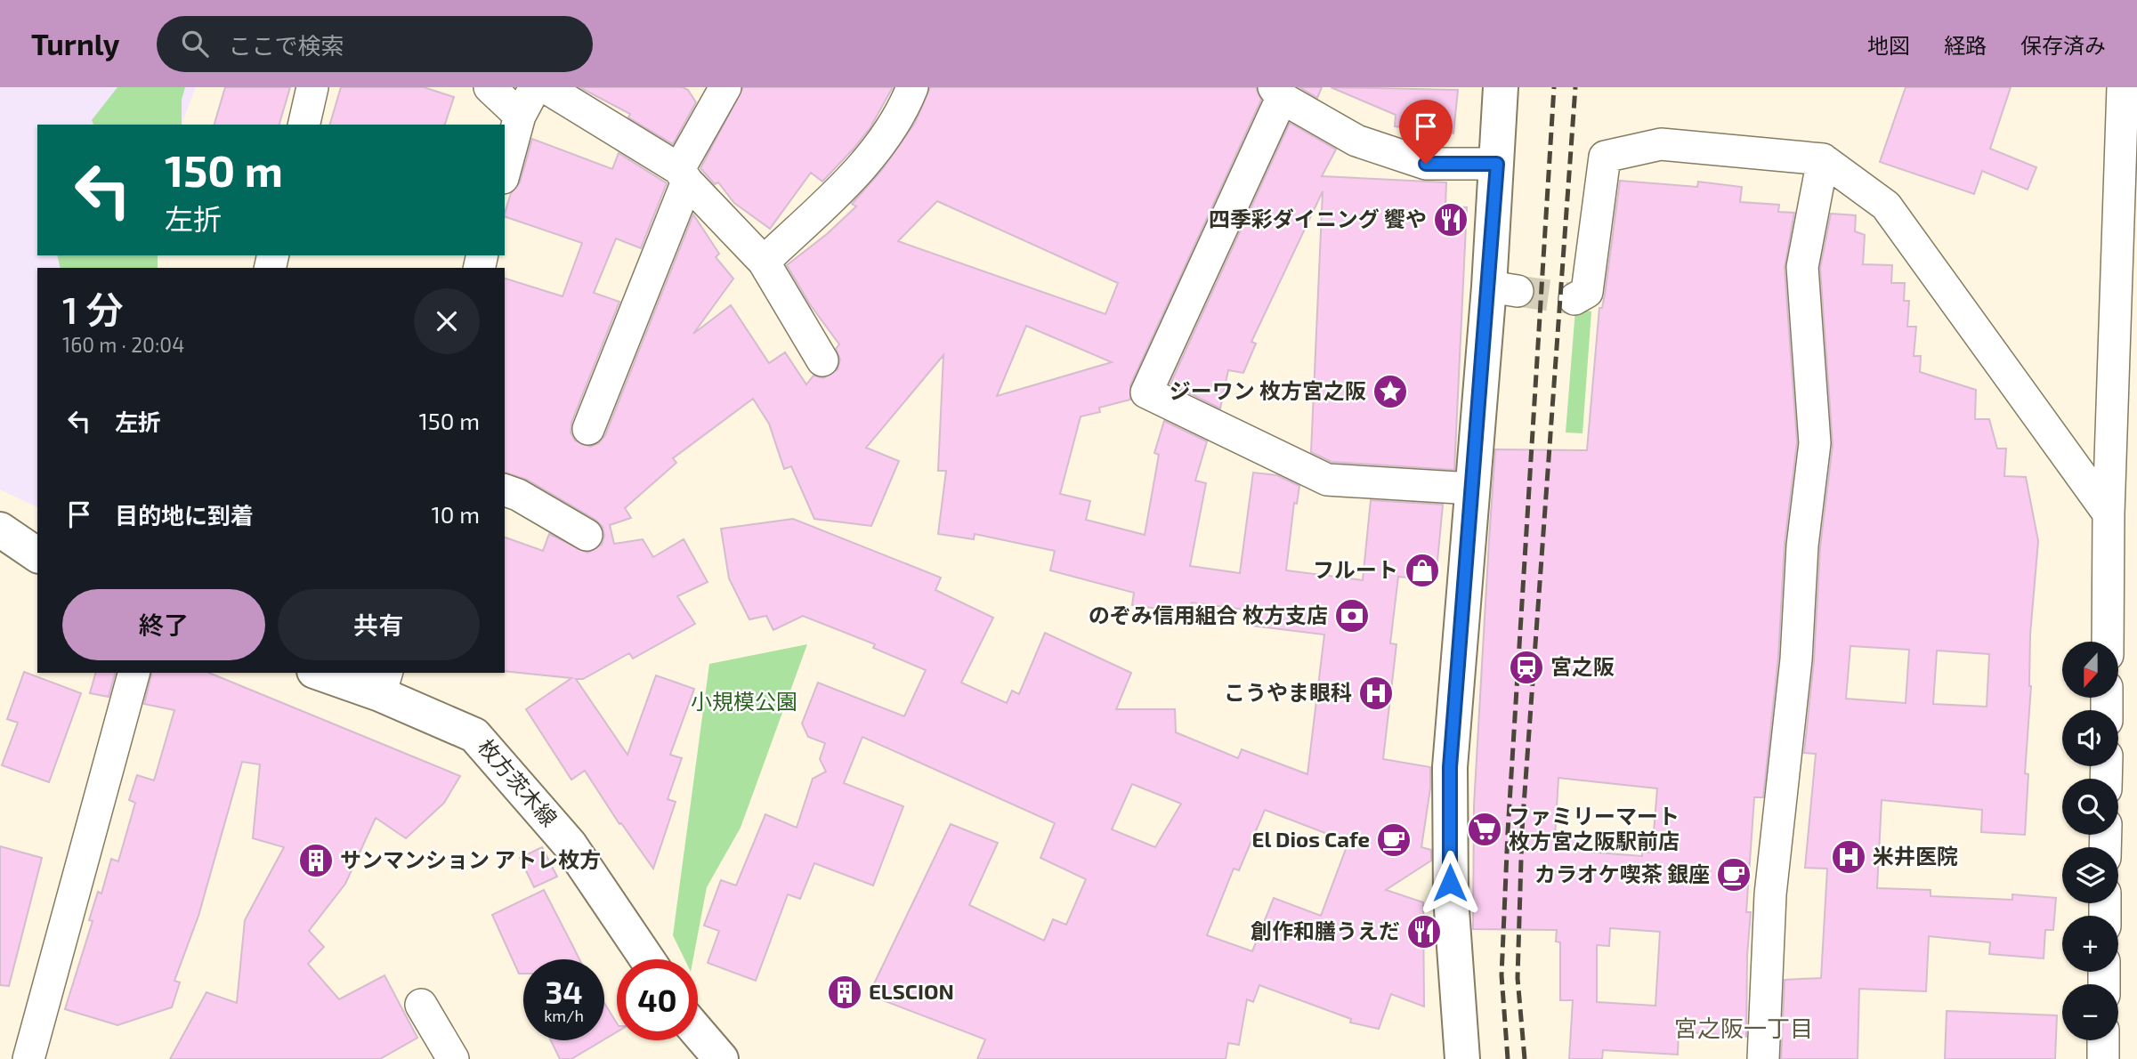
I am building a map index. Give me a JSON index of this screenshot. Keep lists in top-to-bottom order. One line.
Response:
{"streets":{"street":["枚方茨木線"]},"districts":["宮之阪一丁目"],"parks":["小規模公園"],"places":{"restaurant":["四季彩ダイニング 饗や","創作和膳うえだ"],"place":["ジーワン 枚方宮之阪"],"shop":["フルート"],"bank":["のぞみ信用組合 枚方支店"],"station":["宮之阪"],"hospital":["こうやま眼科","米井医院"],"supermarket":["ファミリーマート 枚方宮之阪駅前店"],"cafe":["El Dios Cafe","カラオケ喫茶 銀座"],"building":["サンマンション アトレ枚方","ELSCION"]},"north":"bottom","page":{"header":"Turnly","search":"ここで検索","nav":["地図","経路","保存済み"],"turn":["150 m","左折"],"heading":["1 分","160 m · 20:04"],"list":[{"name":"左折","value":"150 m"},{"name":"目的地に到着","value":"10 m"}],"buttons":["終了","共有"],"map_buttons":["+","−"],"speed":"34 km/h","limit":"40"}}
